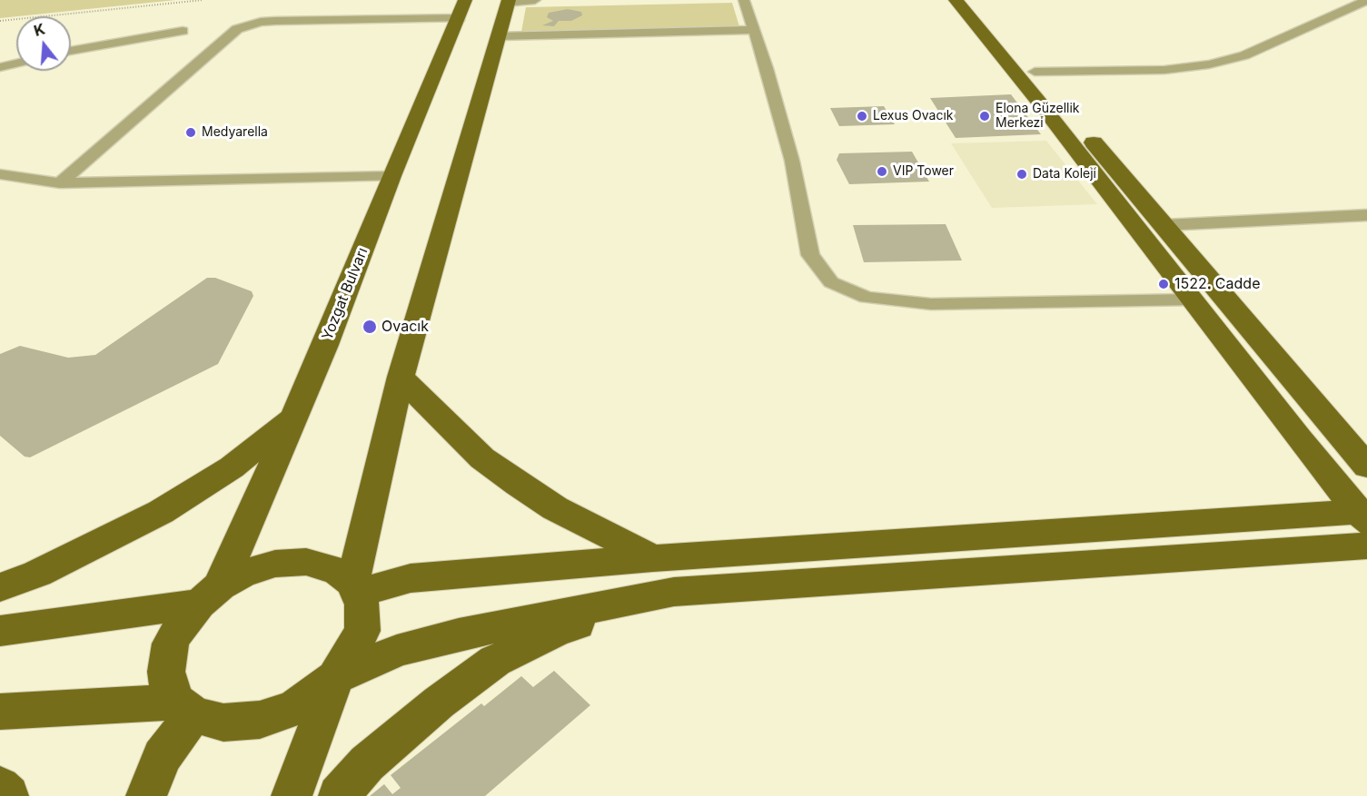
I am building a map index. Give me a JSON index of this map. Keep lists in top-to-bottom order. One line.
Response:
{"streets":{"main road":["Yozgat Bulvarı"]},"places":["Lexus Ovacık","Elona Güzellik Merkezi","Medyarella","VIP Tower","Data Koleji","1522. Cadde","Ovacık"],"north":"top"}
